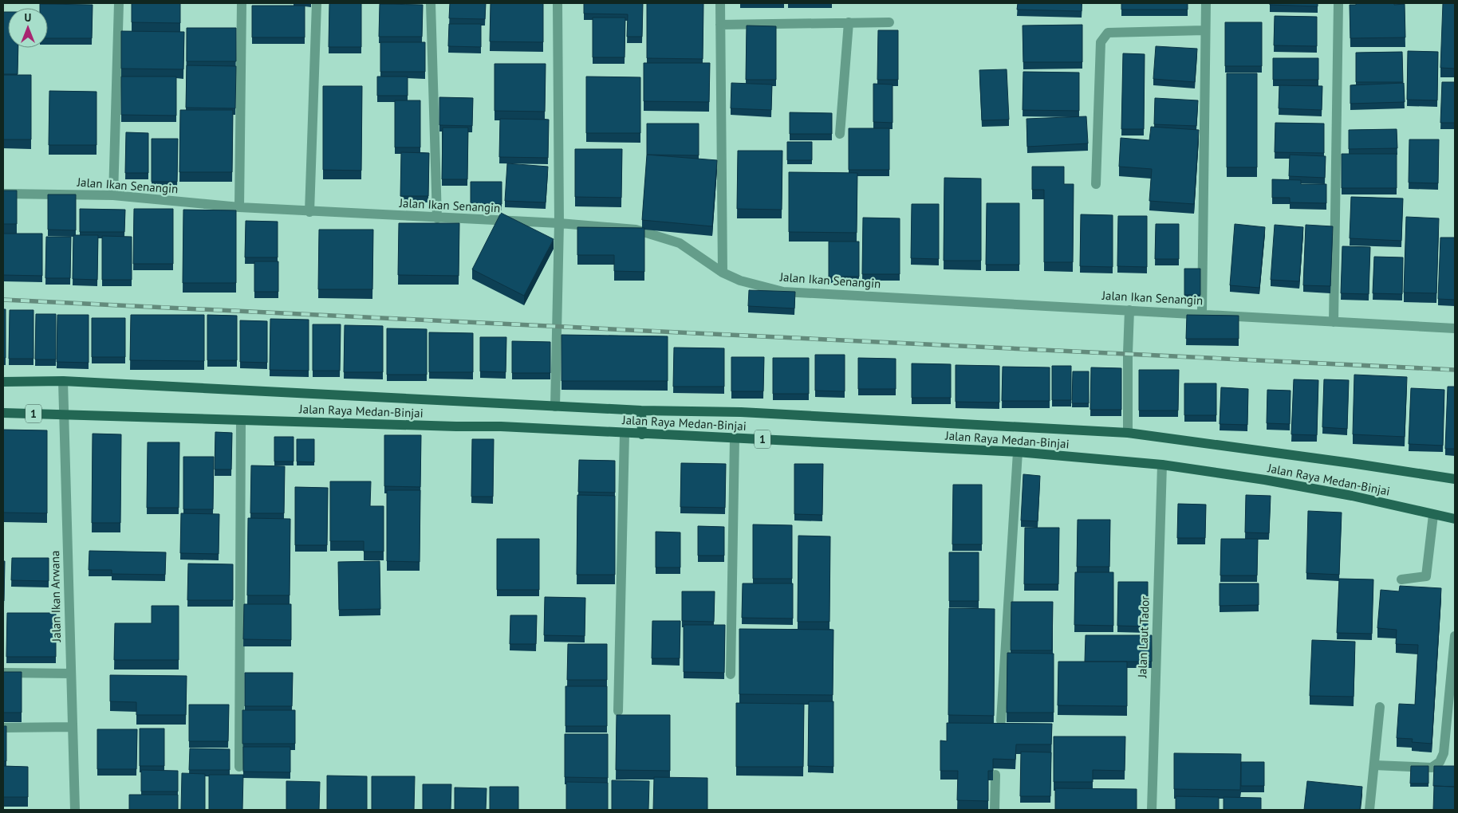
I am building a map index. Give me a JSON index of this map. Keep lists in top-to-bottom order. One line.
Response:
{"streets":{"main road":["Jalan Raya Medan-Binjai","1"],"street":["Jalan Ikan Senangin","Jalan Ikan Arwana","Jalan Laut Tador"]},"crossings":[["Jalan Raya Medan-Binjai","Jalan Ikan Arwana"],["Jalan Raya Medan-Binjai","Jalan Laut Tador"]],"north":"top"}
